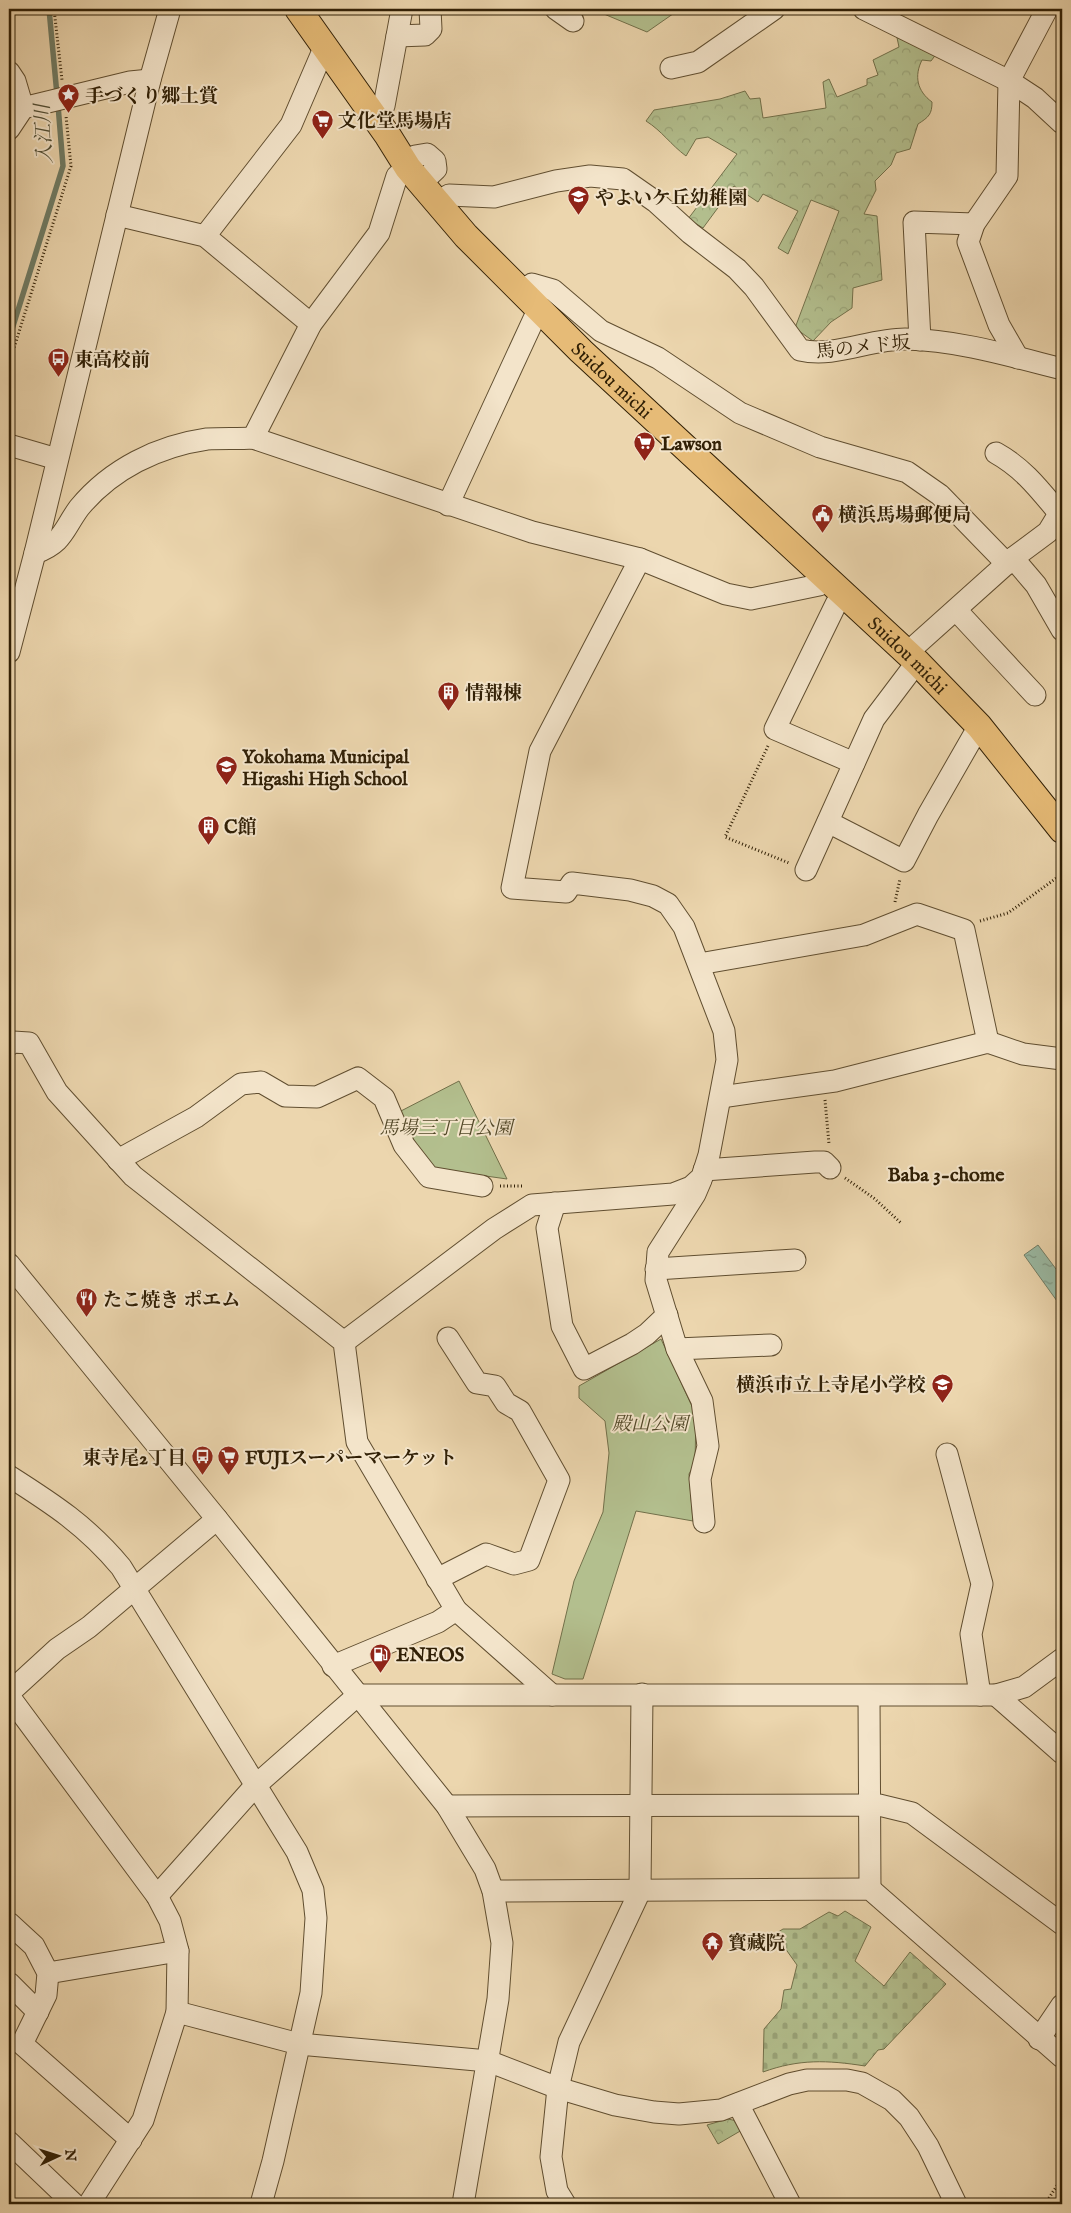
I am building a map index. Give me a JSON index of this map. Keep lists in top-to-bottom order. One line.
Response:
{"streets":{"main road":["Suidou michi"],"street":["馬のメド坂"]},"crossings":[["馬のメド坂","Suidou michi"]],"districts":["Baba 3-chome"],"water":["入江川"],"parks":["馬場三丁目公園","殿山公園"],"places":{"place":["手づくり郷土賞"],"supermarket":["文化堂馬場店","Lawson","FUJIスーパーマーケット"],"school or university":["やよいケ丘幼稚園","Yokohama Municipal Higashi High School","横浜市立上寺尾小学校"],"bus stop":["東高校前","東寺尾2丁目"],"public building":["横浜馬場郵便局"],"building":["情報棟","C館"],"restaurant":["たこ焼き ポエム"],"fuel station":["ENEOS"],"temple":["寳藏院"]},"north":"right"}
